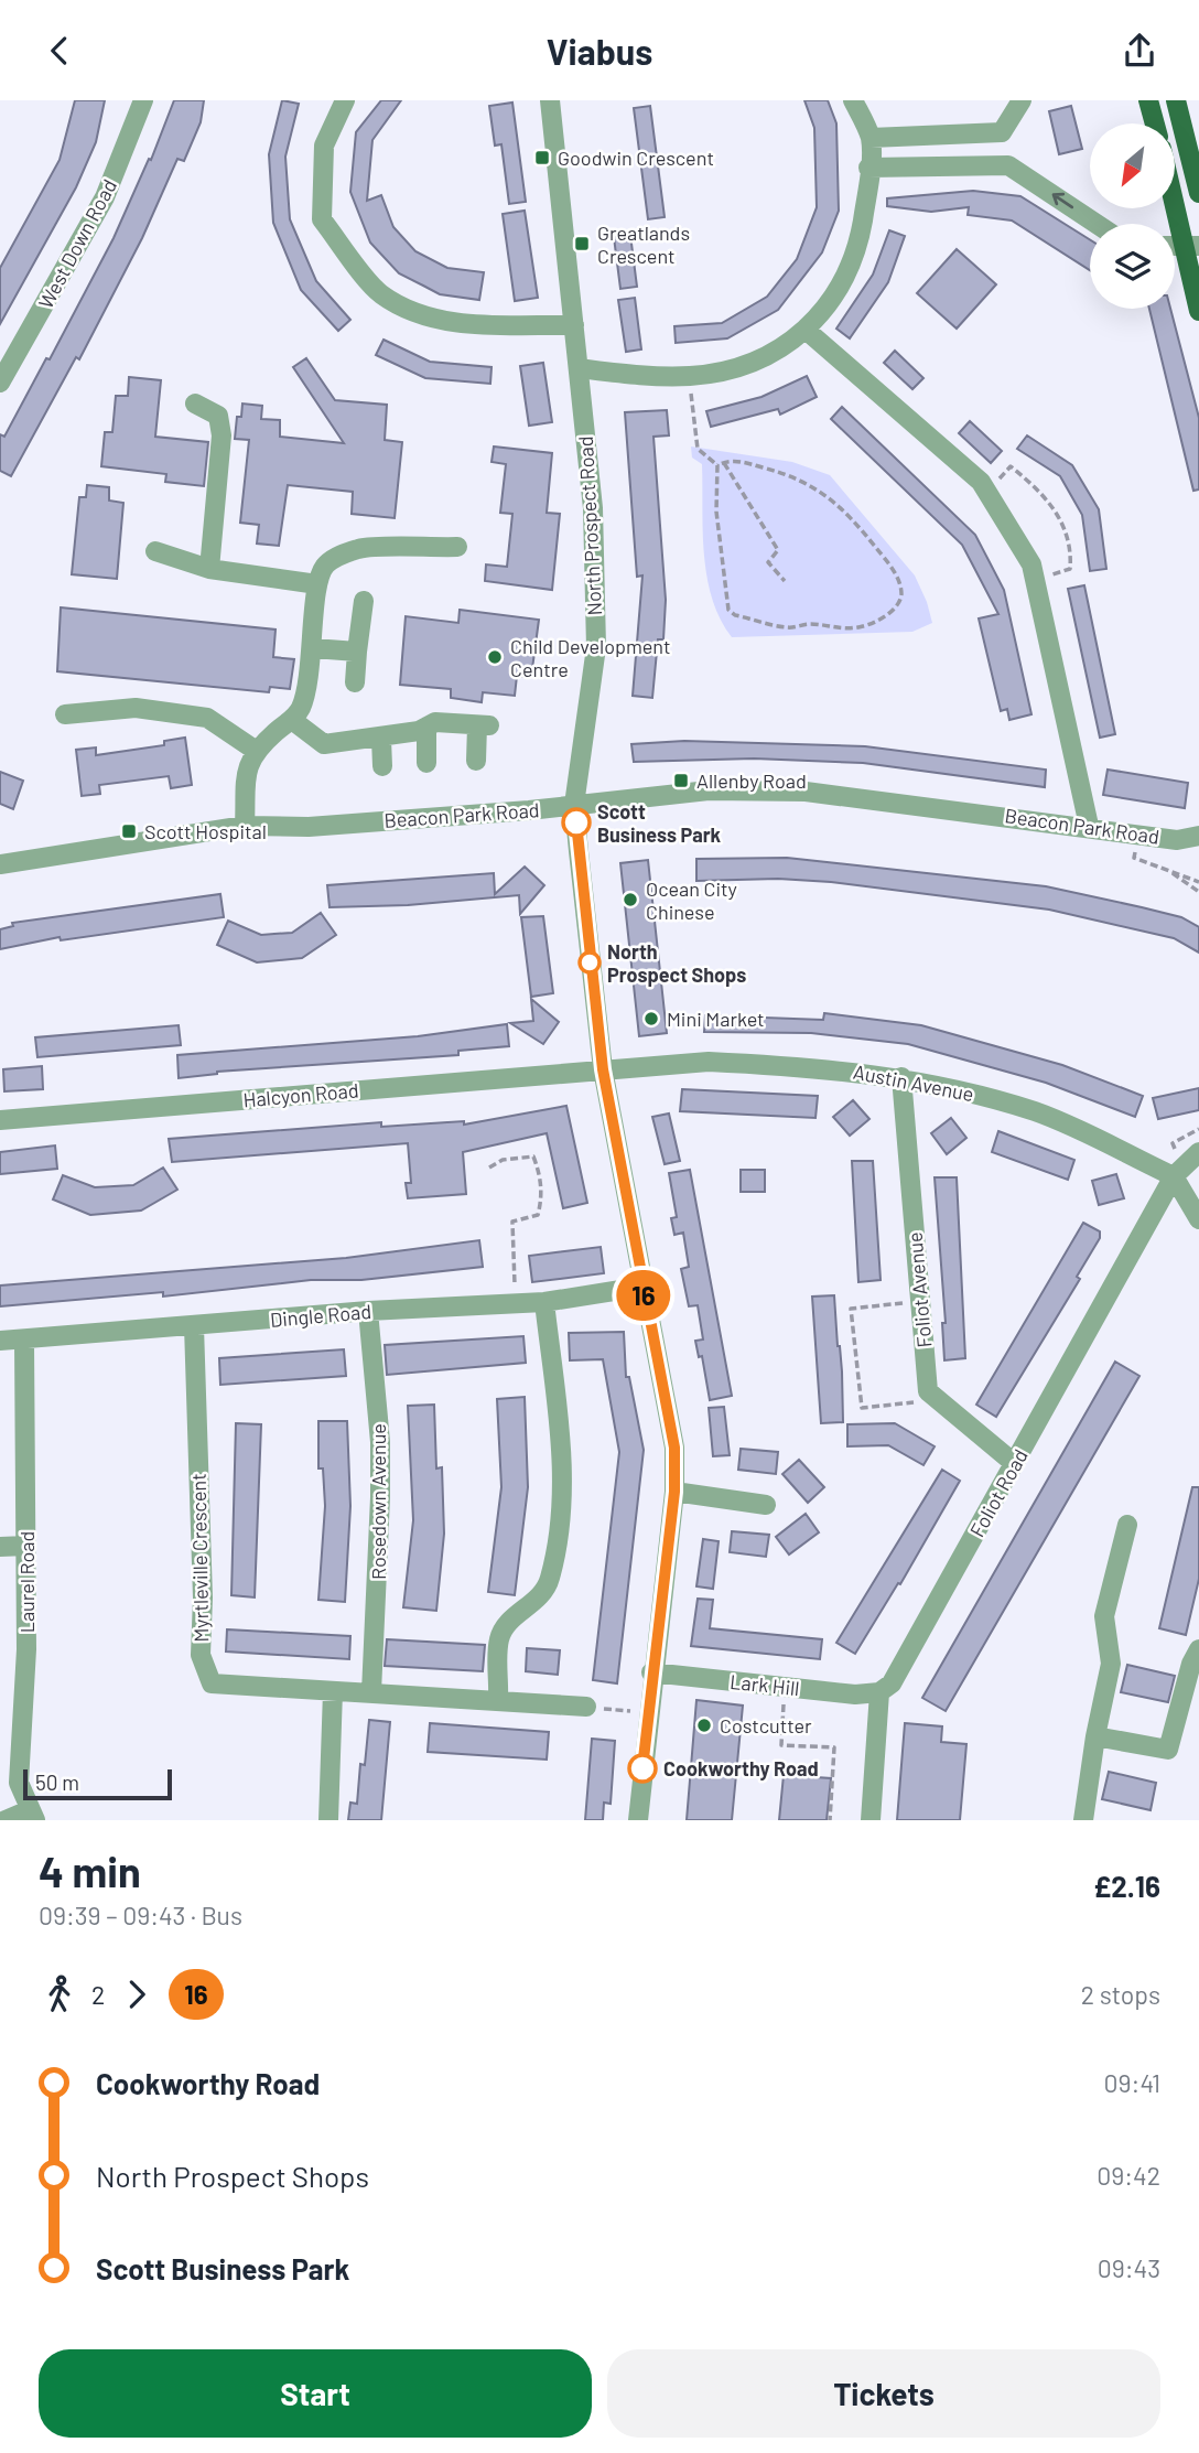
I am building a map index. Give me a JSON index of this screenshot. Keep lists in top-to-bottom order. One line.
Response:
{"streets":{"street":["West Down Road","North Prospect Road","Beacon Park Road","Austin Avenue","Halcyon Road","Foliot Avenue","Dingle Road","Foliot Road","Rosedown Avenue","Myrtleville Crescent","Laurel Road","Lark Hill"]},"crossings":[["North Prospect Road","Beacon Park Road"],["North Prospect Road","Austin Avenue"],["North Prospect Road","Halcyon Road"],["North Prospect Road","Dingle Road"],["North Prospect Road","Lark Hill"],["Austin Avenue","Halcyon Road"],["Austin Avenue","Foliot Avenue"],["Austin Avenue","Foliot Road"],["Foliot Avenue","Foliot Road"],["Dingle Road","Rosedown Avenue"],["Dingle Road","Myrtleville Crescent"],["Dingle Road","Laurel Road"],["Foliot Road","Lark Hill"],["Rosedown Avenue","Myrtleville Crescent"]],"places":{"transit":["Goodwin Crescent","Greatlands Crescent","Allenby Road","Scott Hospital"],"other":["Child Development Centre","Scott Business Park","Ocean City Chinese","North Prospect Shops","Mini Market","Costcutter","Cookworthy Road"]},"lines":["bus line 16"],"scale_bar":"50 m","north":"bottom left","page":{"header":"Viabus","on_map":"16","scale":"50 m","heading":["4 min","09:39 – 09:43 · Bus","£2.16"],"legs":["2","16","2 stops"],"list":[{"name":"Cookworthy Road","value":"09:41"},{"name":"North Prospect Shops","value":"09:42"},{"name":"Scott Business Park","value":"09:43"}],"buttons":["Start","Tickets"]}}
